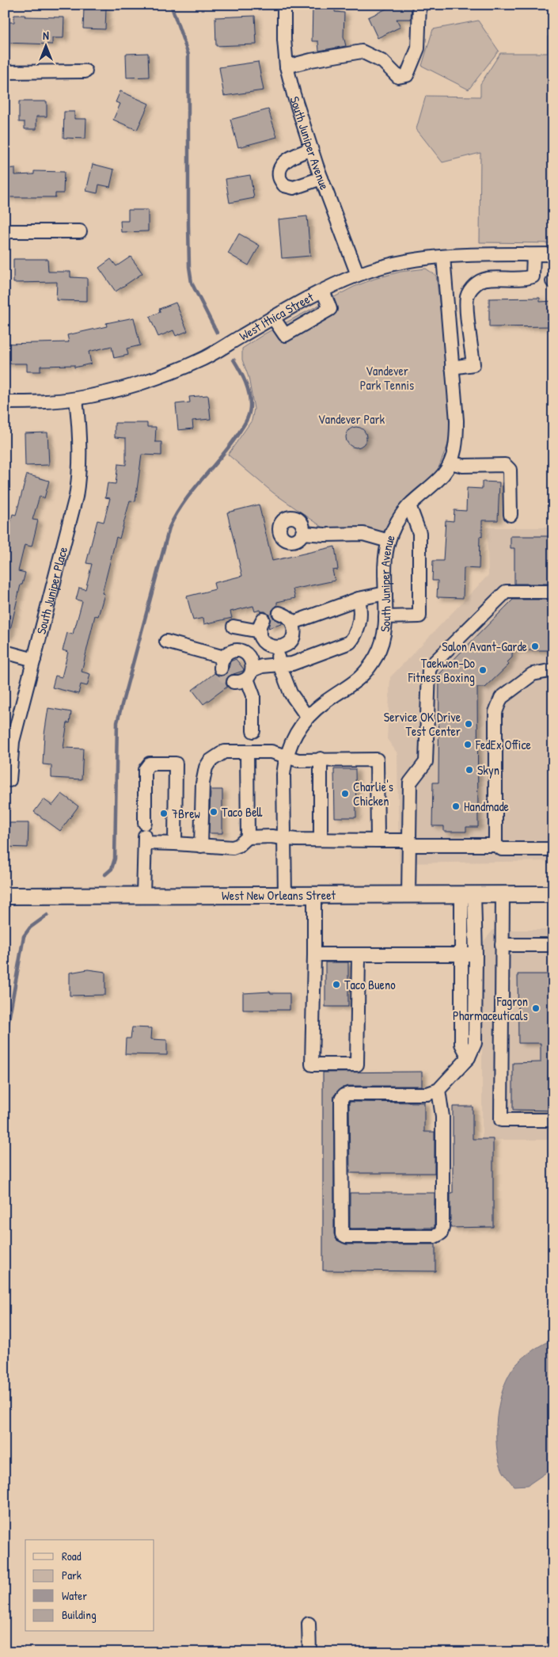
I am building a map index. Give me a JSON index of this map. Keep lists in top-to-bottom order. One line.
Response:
{"streets":{"main road":["West New Orleans Street"],"street":["South Juniper Avenue","West Ithica Street","South Juniper Place"]},"crossings":[["South Juniper Avenue","West Ithica Street"],["South Juniper Avenue","West New Orleans Street"],["West Ithica Street","South Juniper Place"]],"parks":["Vandever Park Tennis","Vandever Park"],"places":["Salon Avant-Garde","Taekwon-Do Fitness Boxing","Service OK Drive Test Center","FedEx Office","Skyn","Charlie's Chicken","Handmade","Taco Bell","7Brew","Taco Bueno","Fagron Pharmaceuticals"],"legend":["Road","Park","Water","Building"],"north":"top"}
